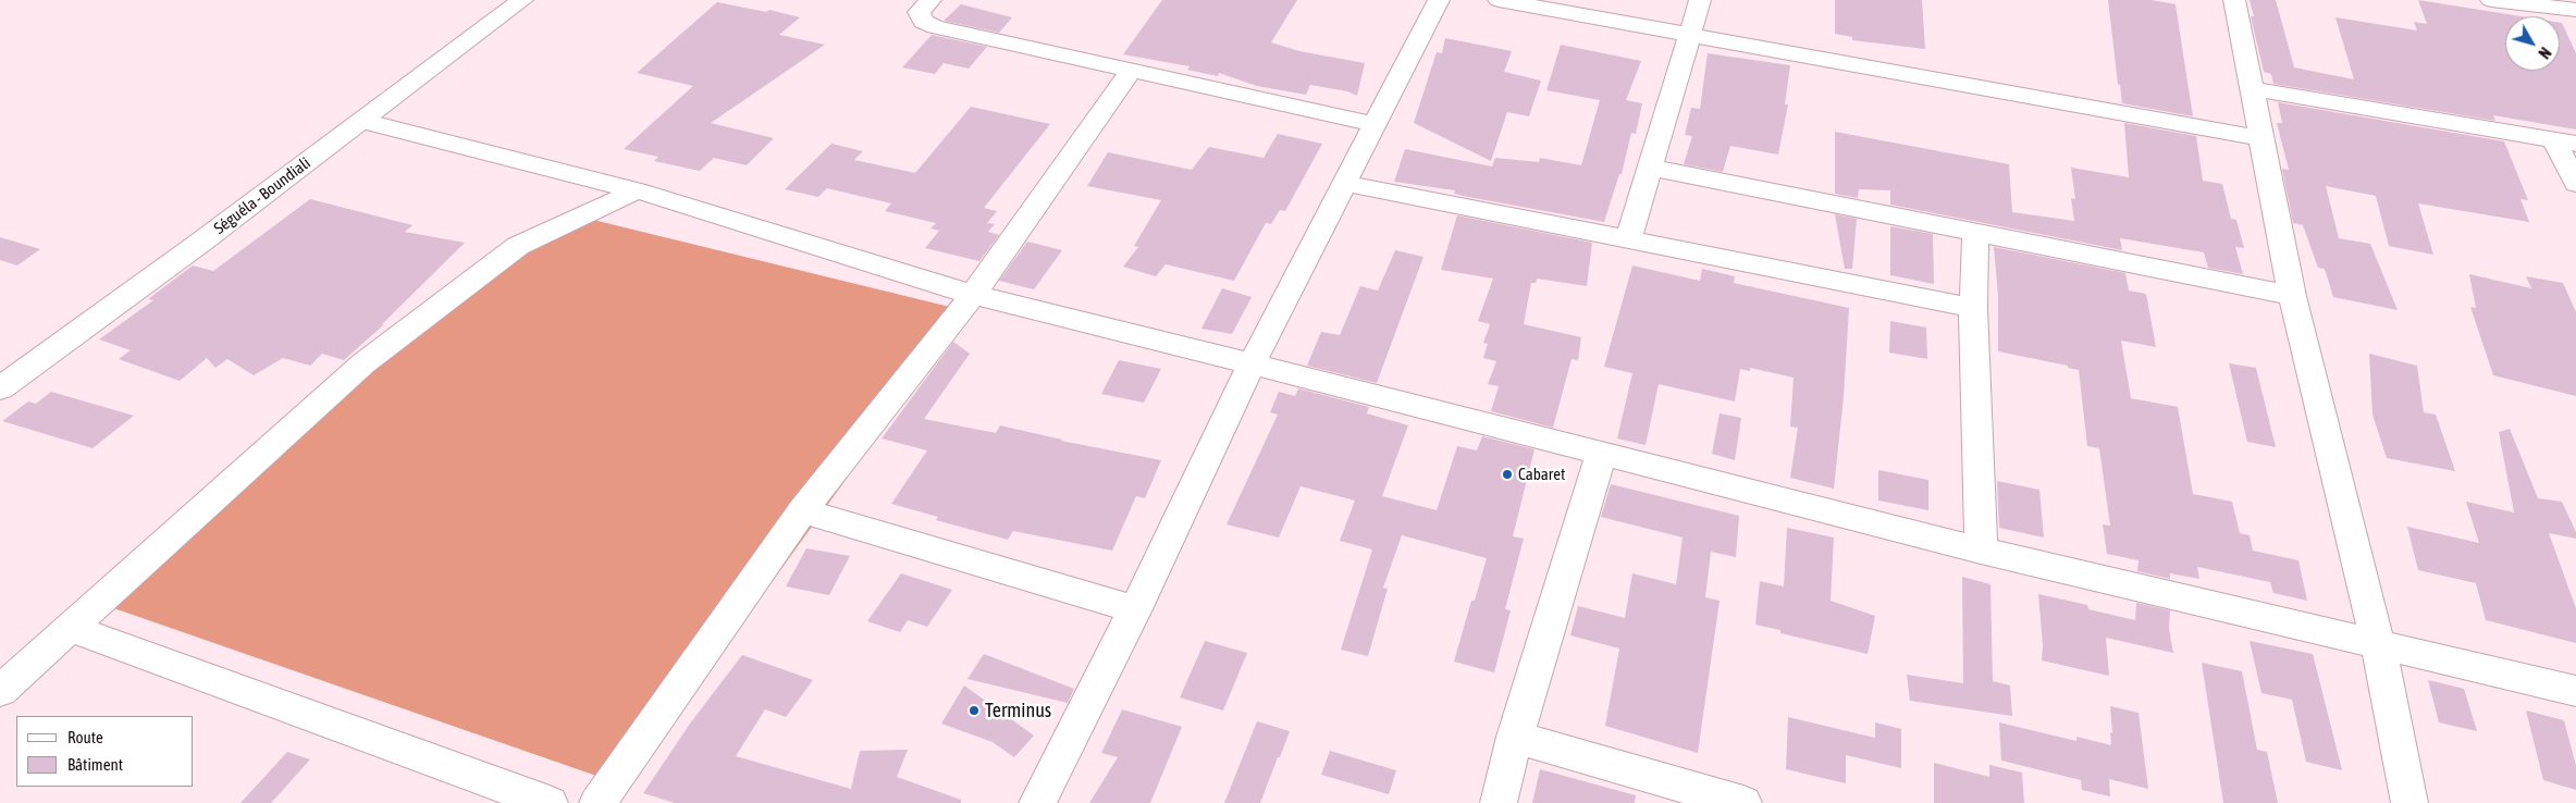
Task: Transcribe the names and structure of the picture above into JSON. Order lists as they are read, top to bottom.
{
  "streets": {
    "street": ["Séguéla - Boundiali"]
  },
  "places": ["Cabaret", "Terminus"],
  "legend": ["Route", "Bâtiment"],
  "north": "bottom right"
}
